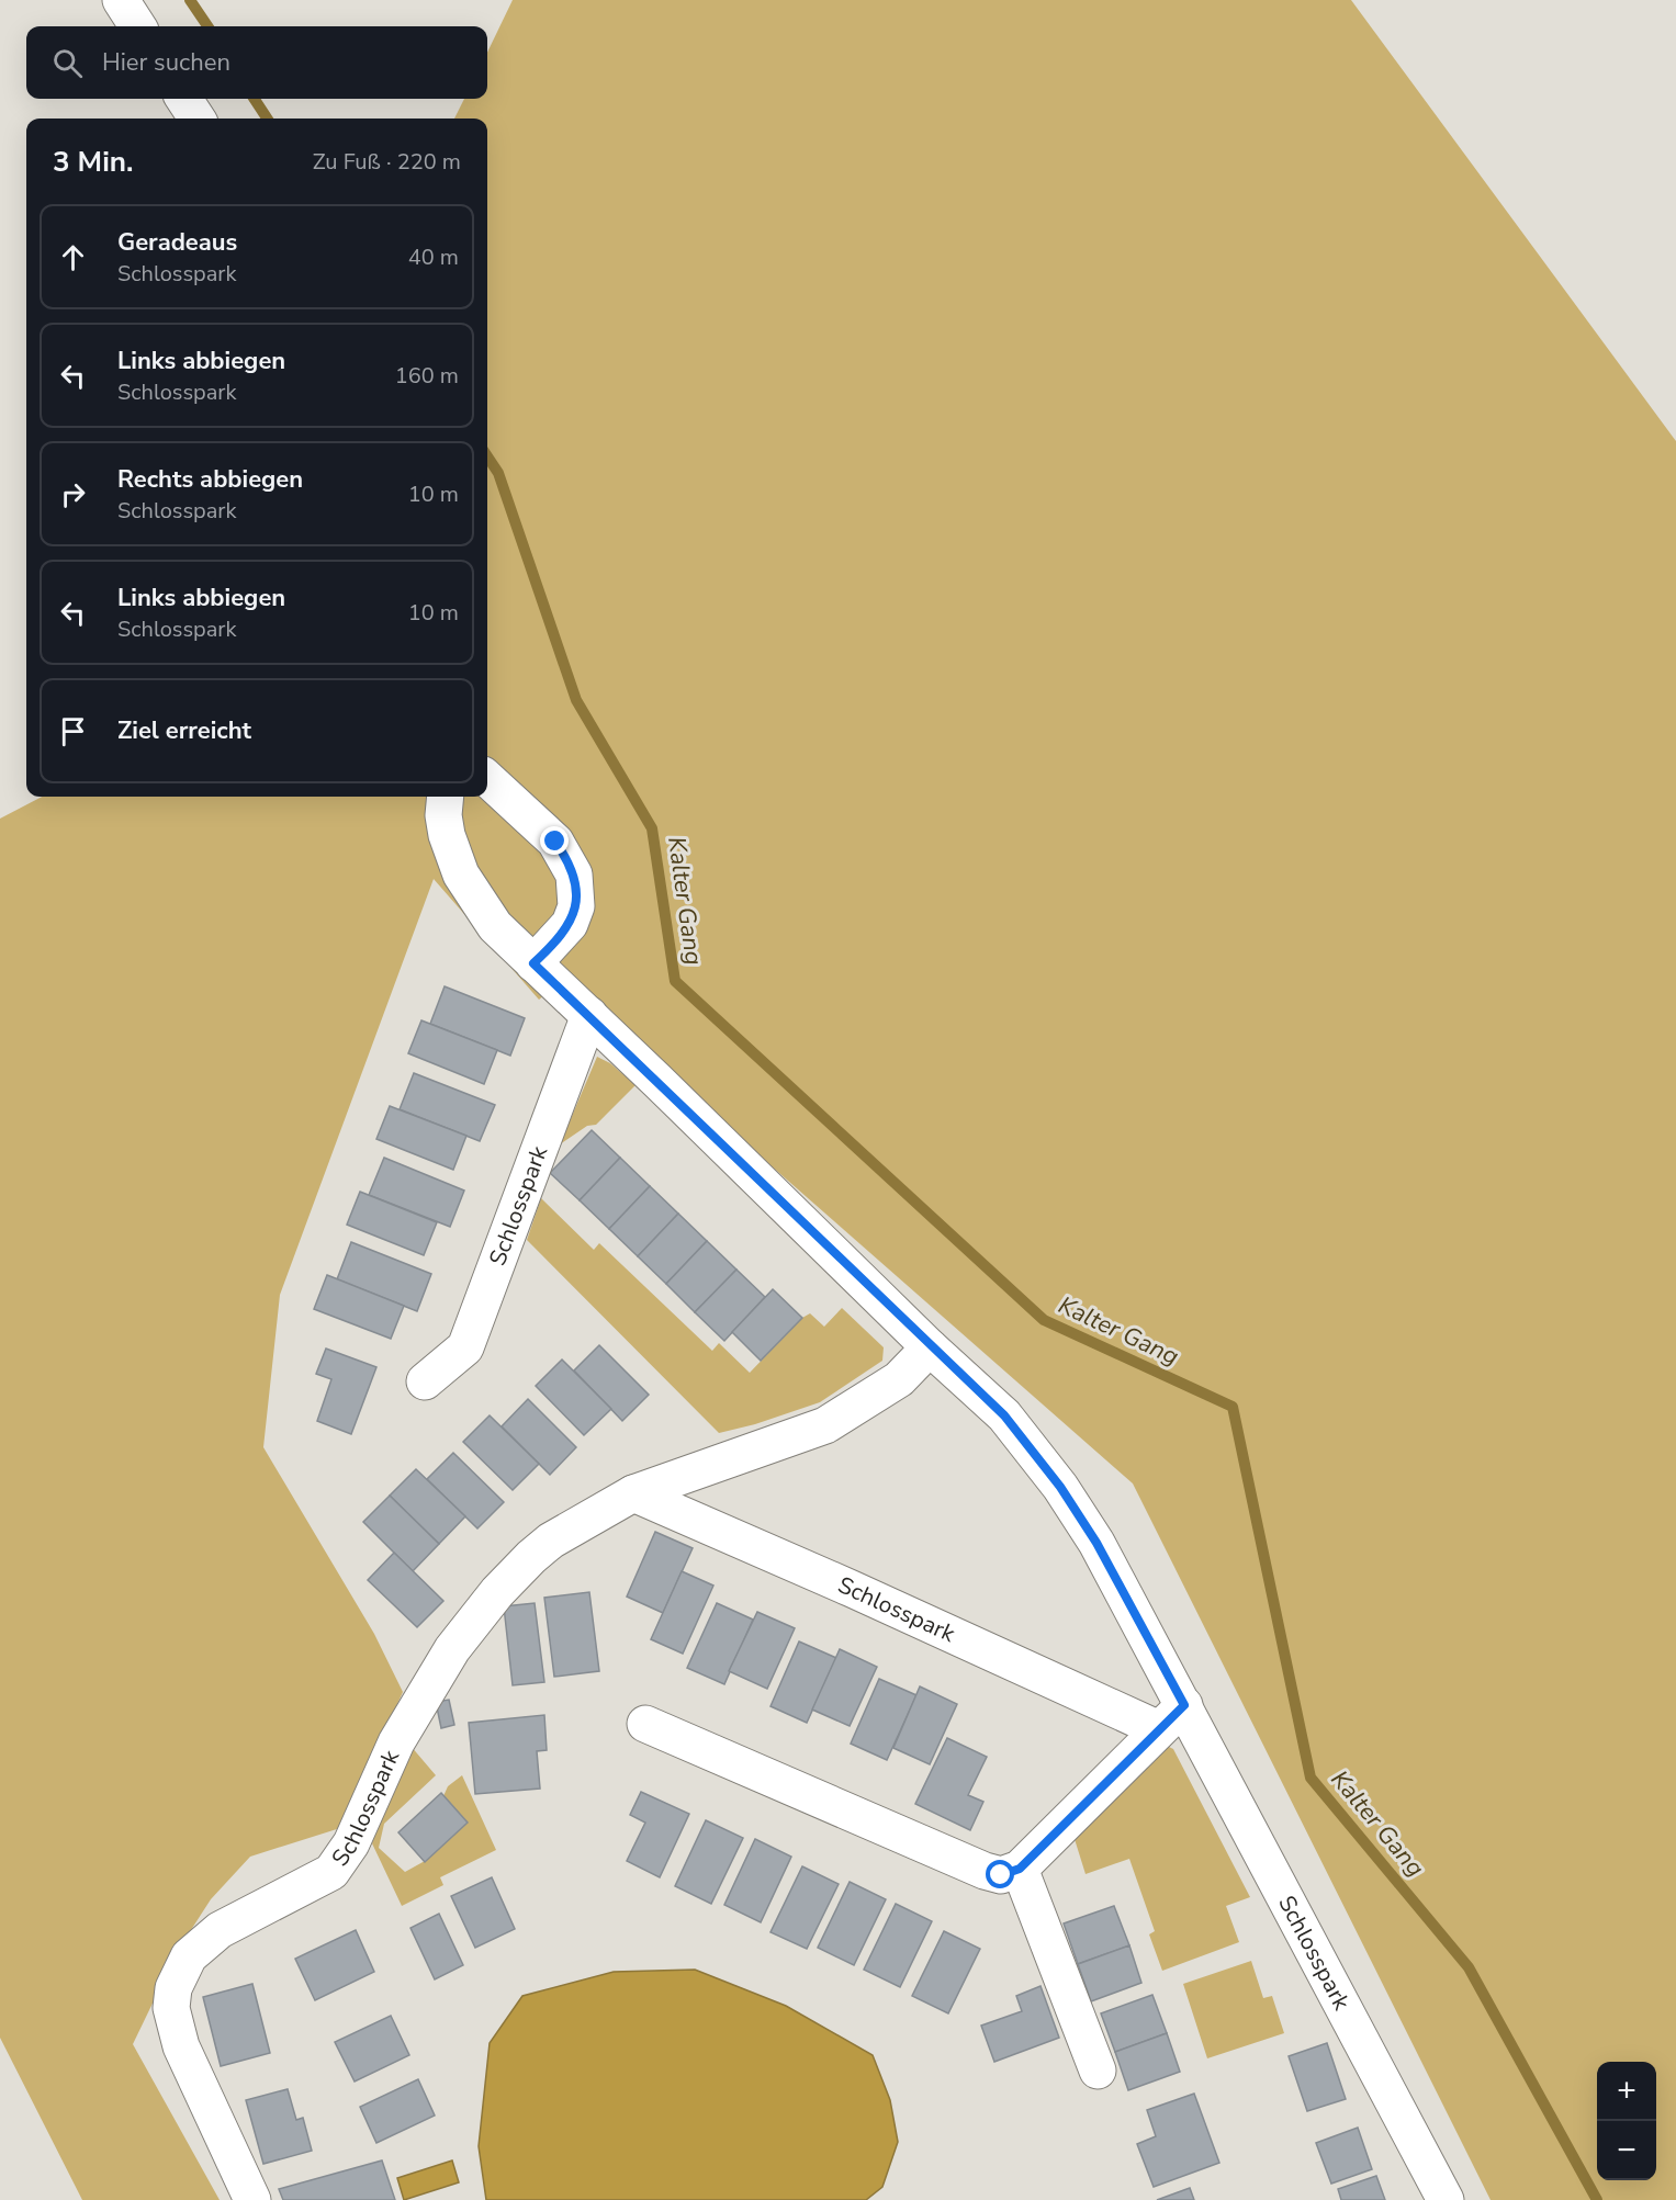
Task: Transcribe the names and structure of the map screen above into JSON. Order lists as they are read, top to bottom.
{
  "streets": {
    "street": ["Schlosspark"]
  },
  "water": ["Kalter Gang"],
  "page": {
    "search": "Hier suchen",
    "heading": ["3 Min.", "Zu Fuß · 220 m"],
    "list": [
      ["Geradeaus", "Schlosspark", "40 m"],
      ["Links abbiegen", "Schlosspark", "160 m"],
      ["Rechts abbiegen", "Schlosspark", "10 m"],
      ["Links abbiegen", "Schlosspark", "10 m"],
      "Ziel erreicht"
    ],
    "map_buttons": ["+", "−"]
  }
}
